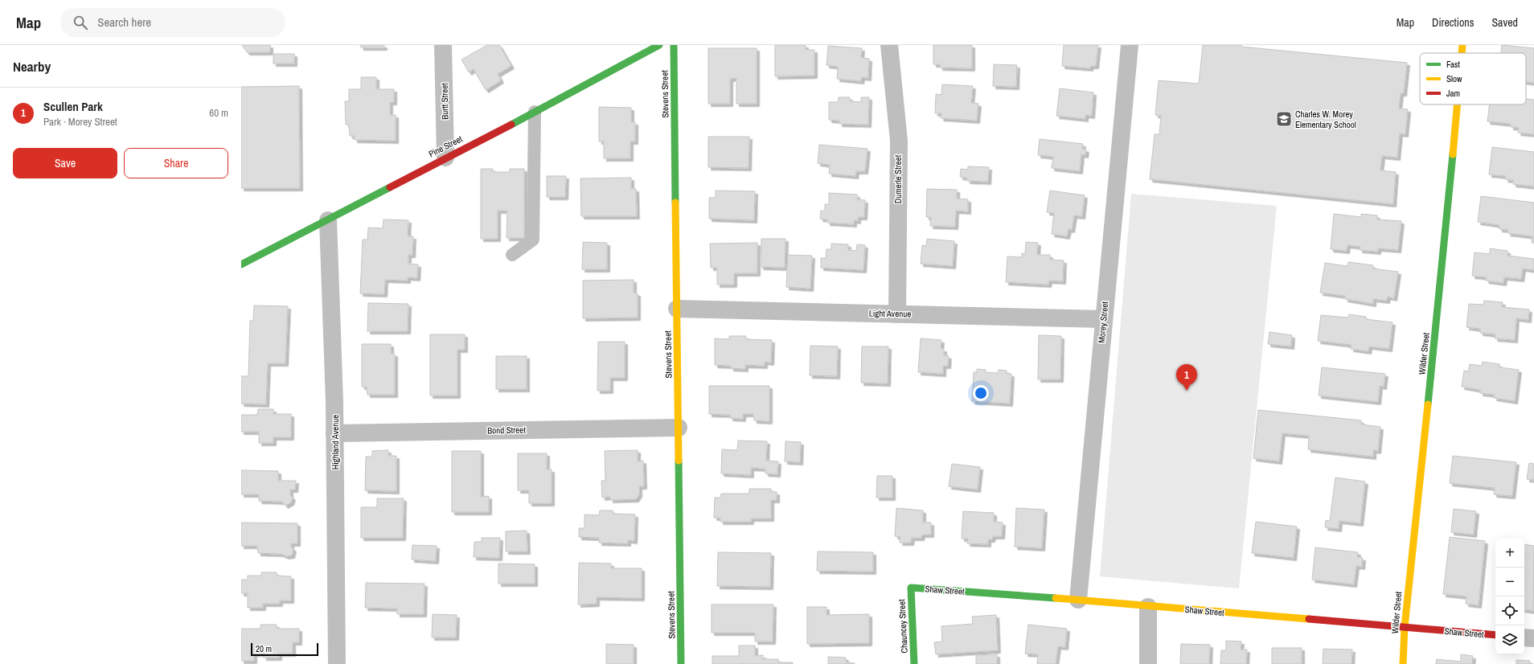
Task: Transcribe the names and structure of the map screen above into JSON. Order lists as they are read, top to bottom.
{
  "streets": {
    "street": [
      "Stevens Street",
      "Burtt Street",
      "Pine Street",
      "Dumerle Street",
      "Light Avenue",
      "Morey Street",
      "Wilder Street",
      "Bond Street",
      "Highland Avenue",
      "Shaw Street",
      "Chauncey Street"
    ]
  },
  "crossings": [
    ["Stevens Street", "Light Avenue"],
    ["Stevens Street", "Bond Street"],
    ["Burtt Street", "Pine Street"],
    ["Pine Street", "Highland Avenue"],
    ["Dumerle Street", "Light Avenue"],
    ["Light Avenue", "Morey Street"],
    ["Morey Street", "Shaw Street"],
    ["Wilder Street", "Shaw Street"],
    ["Bond Street", "Highland Avenue"],
    ["Shaw Street", "Chauncey Street"]
  ],
  "places": {
    "school or university": ["Charles W. Morey Elementary School"]
  },
  "legend": ["Fast", "Slow", "Jam"],
  "scale_bar": "20 m",
  "page": {
    "header": "Map",
    "search": "Search here",
    "nav": ["Map", "Directions", "Saved"],
    "heading": "Nearby",
    "list": [
      {
        "mark": "1",
        "name": "Scullen Park",
        "note": "Park · Morey Street",
        "value": "60 m"
      }
    ],
    "buttons": ["Save", "Share"],
    "pins": "1",
    "map_buttons": ["+", "−"],
    "scale": "20 m"
  }
}
